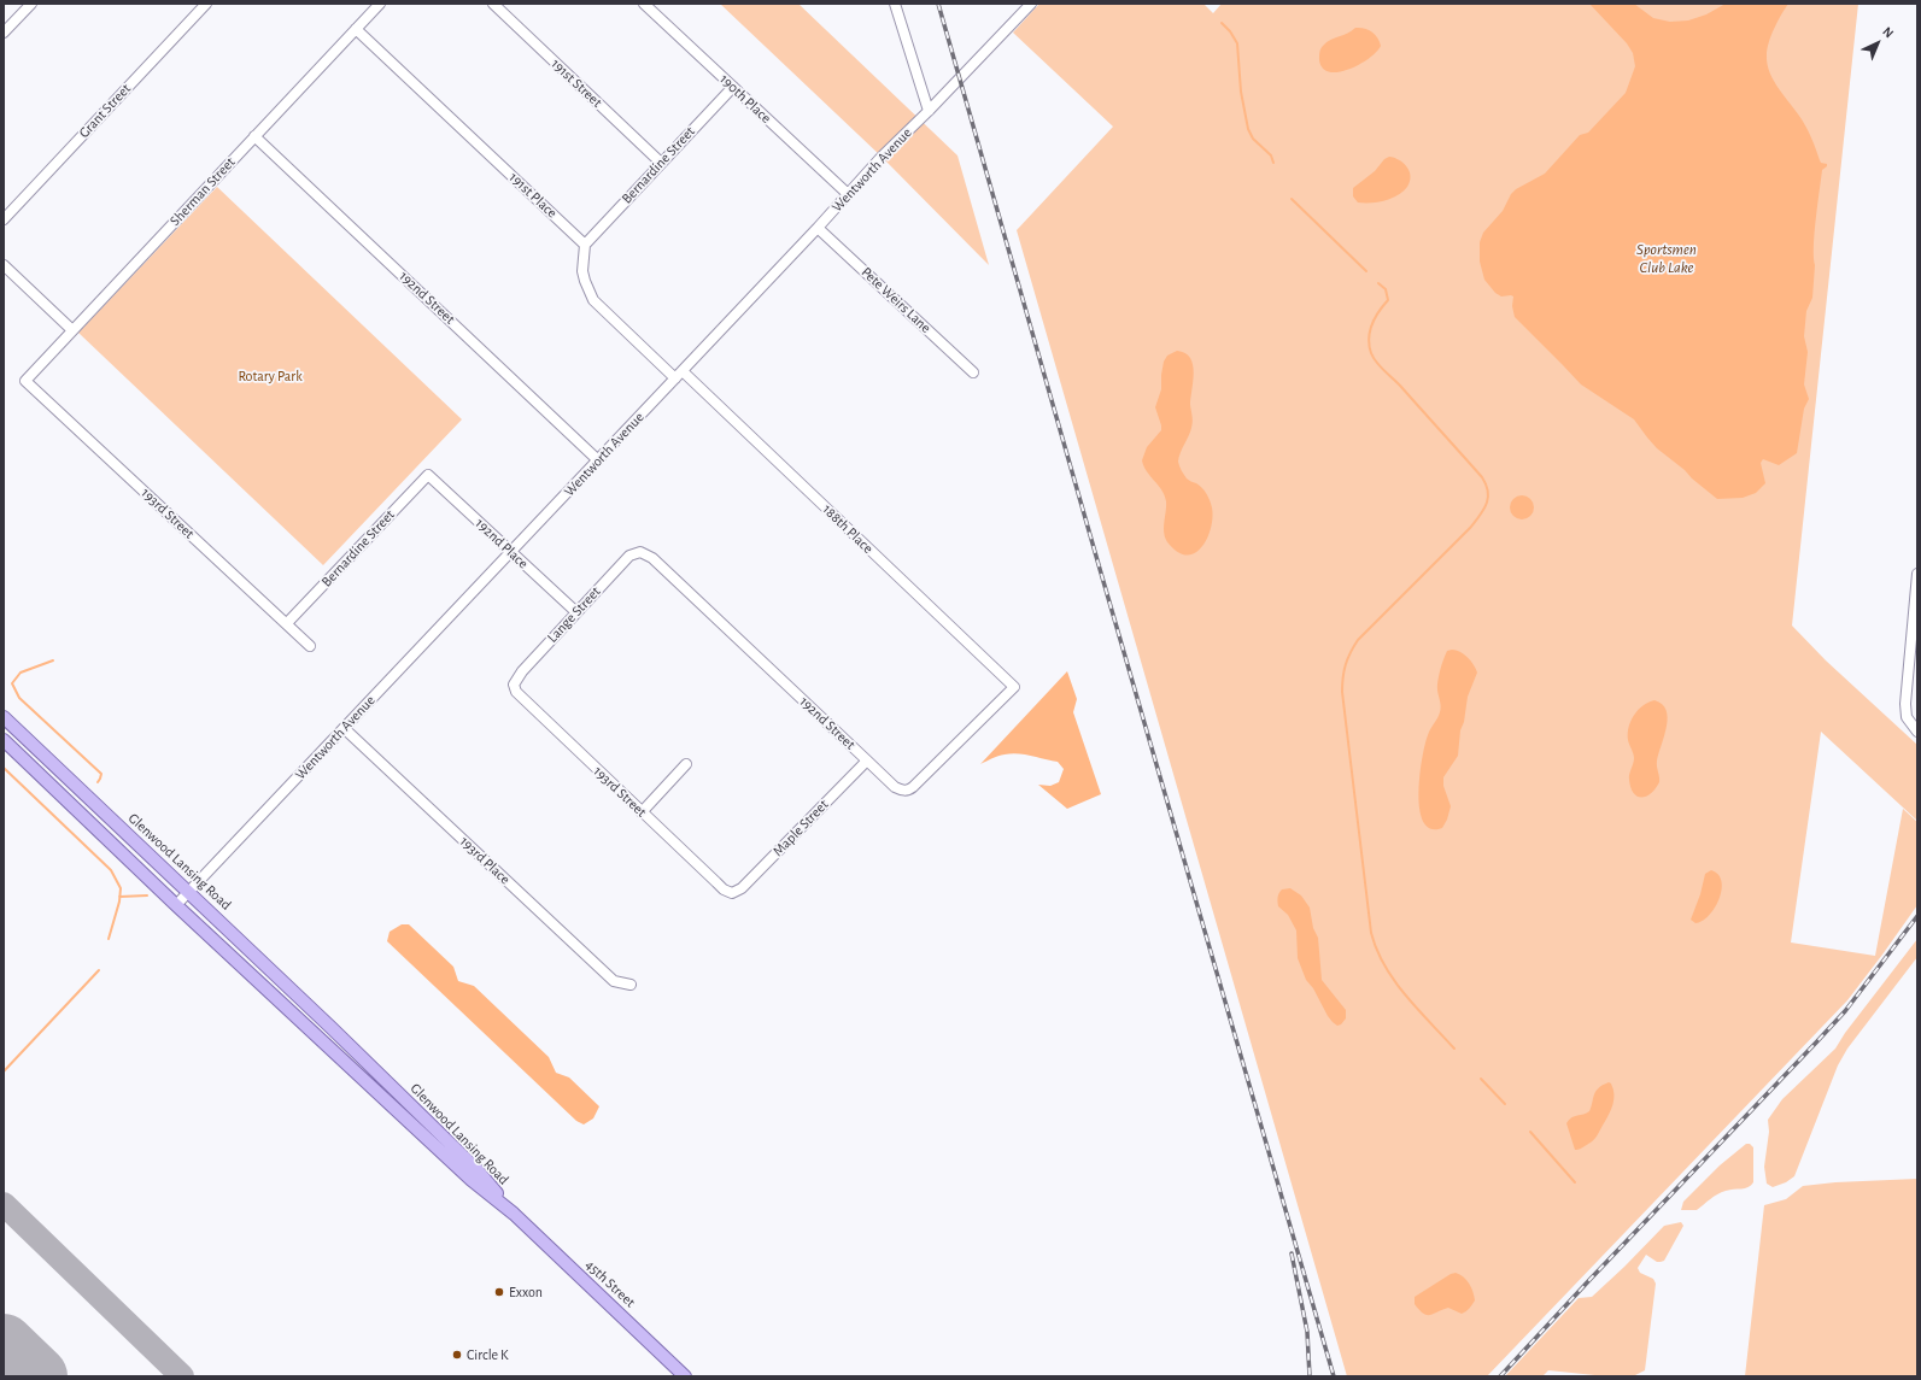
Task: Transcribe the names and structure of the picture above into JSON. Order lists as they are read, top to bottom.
{
  "streets": {
    "main road": ["Glenwood Lansing Road", "45th Street"],
    "street": [
      "191st Street",
      "190th Place",
      "Grant Street",
      "Bernardine Street",
      "Wentworth Avenue",
      "Sherman Street",
      "191st Place",
      "192nd Street",
      "Pete Weirs Lane",
      "193rd Street",
      "188th Place",
      "192nd Place",
      "Lange Street",
      "Maple Street",
      "193rd Place"
    ]
  },
  "crossings": [
    ["191st Street", "Bernardine Street"],
    ["190th Place", "Bernardine Street"],
    ["190th Place", "Wentworth Avenue"],
    ["Bernardine Street", "191st Place"],
    ["Bernardine Street", "193rd Street"],
    ["Bernardine Street", "192nd Place"],
    ["Wentworth Avenue", "192nd Street"],
    ["Wentworth Avenue", "Pete Weirs Lane"],
    ["Wentworth Avenue", "188th Place"],
    ["Wentworth Avenue", "192nd Place"],
    ["Wentworth Avenue", "193rd Place"],
    ["Wentworth Avenue", "Glenwood Lansing Road"],
    ["Sherman Street", "191st Place"],
    ["Sherman Street", "192nd Street"],
    ["Sherman Street", "193rd Street"],
    ["192nd Street", "188th Place"],
    ["192nd Street", "Lange Street"],
    ["192nd Street", "Maple Street"],
    ["193rd Street", "Lange Street"],
    ["193rd Street", "Maple Street"],
    ["192nd Place", "Lange Street"],
    ["Glenwood Lansing Road", "45th Street"]
  ],
  "water": ["Sportsmen Club Lake"],
  "parks": ["Rotary Park"],
  "places": ["Exxon", "Circle K"],
  "north": "top right"
}
